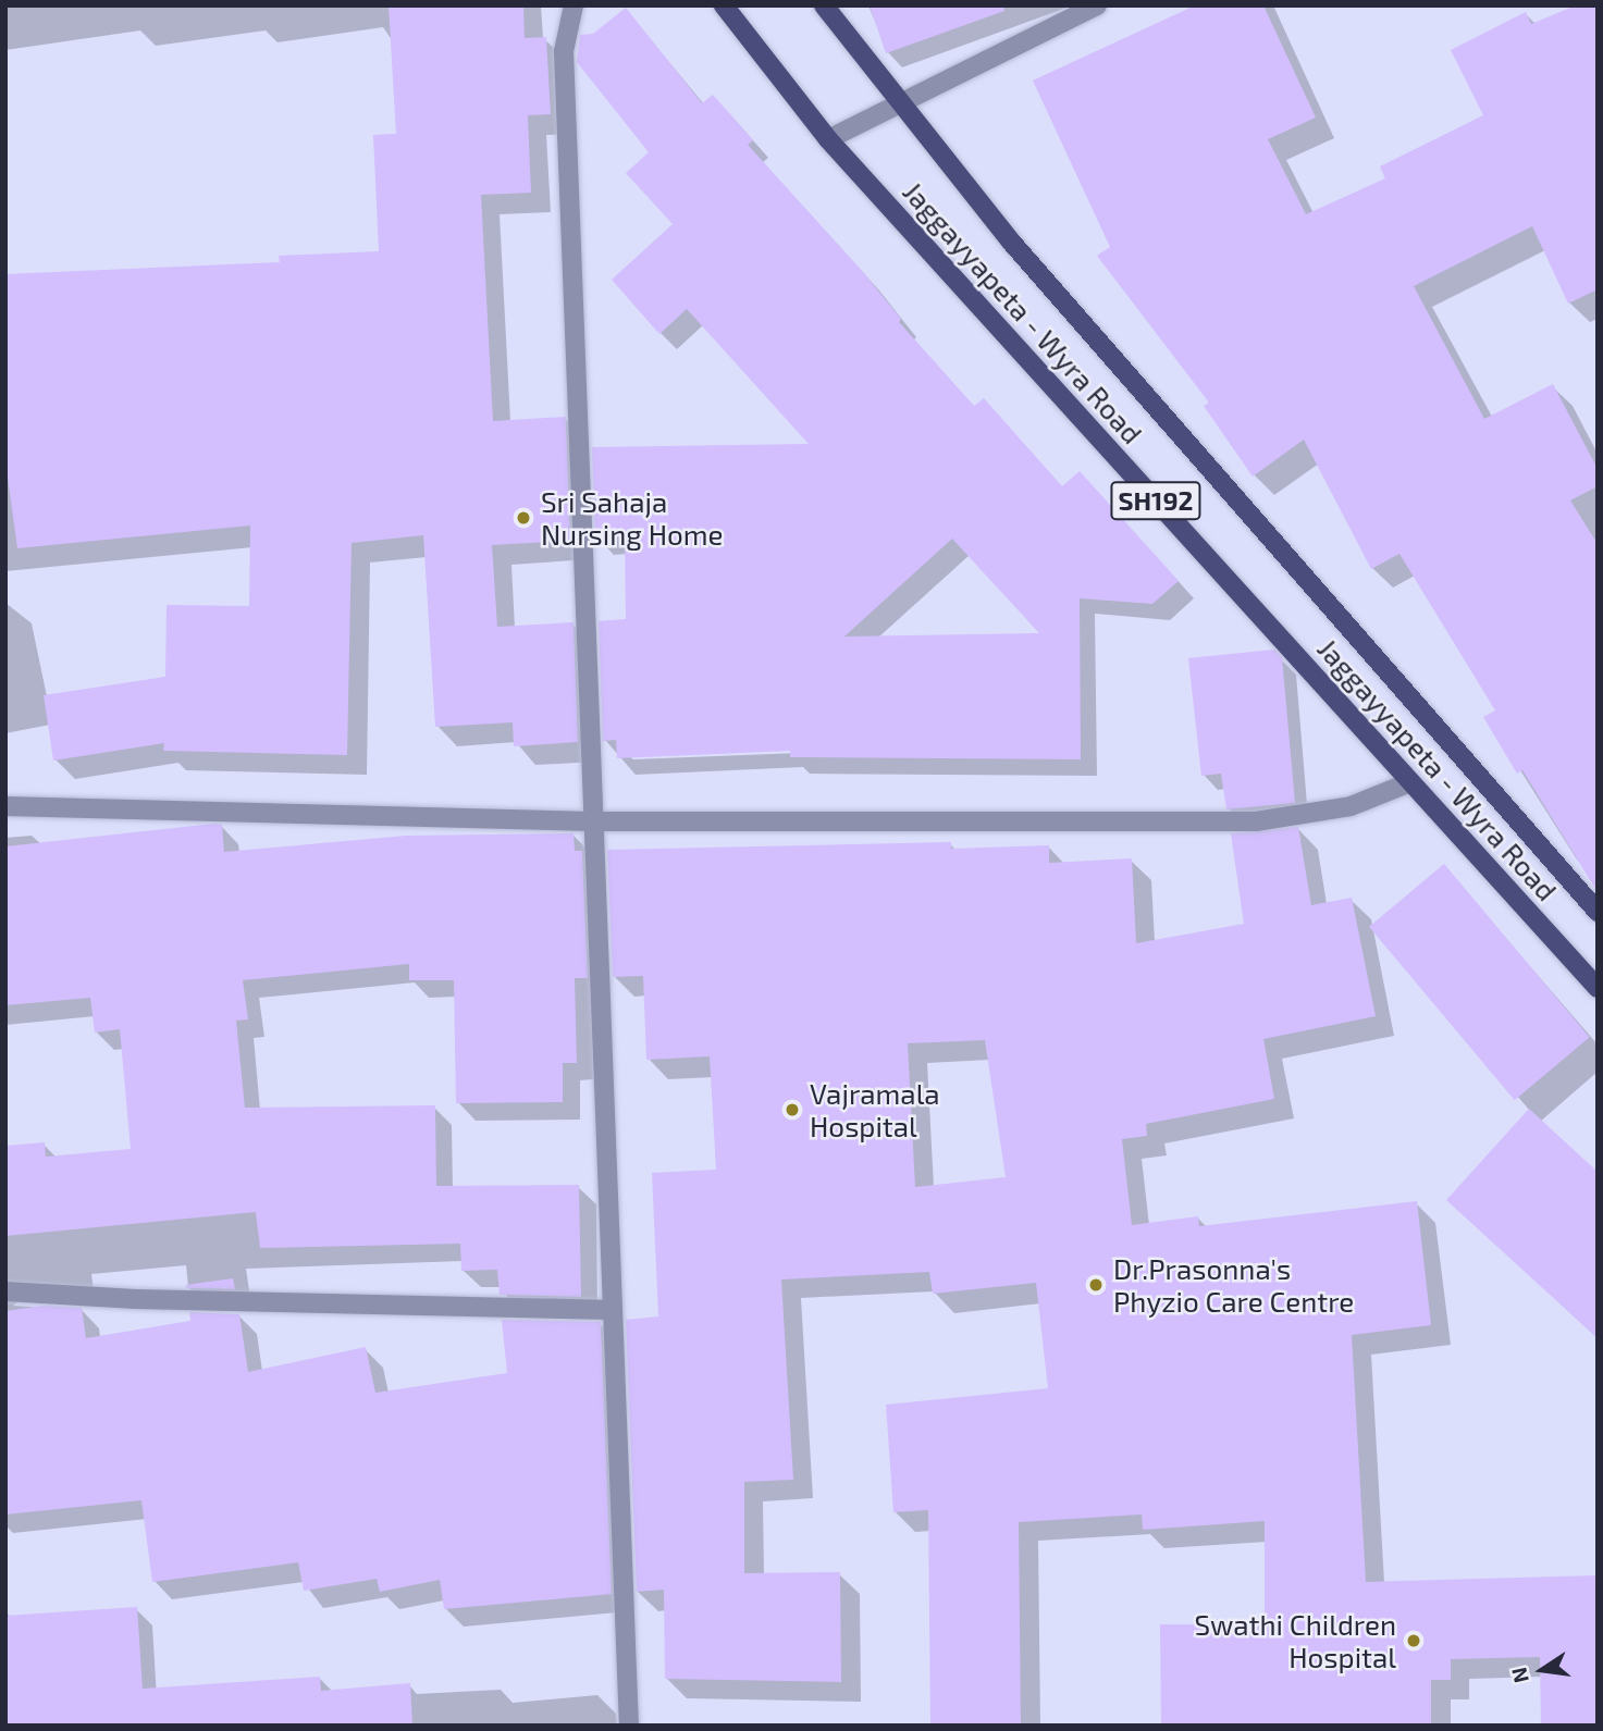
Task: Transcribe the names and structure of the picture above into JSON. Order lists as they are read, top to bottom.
{
  "streets": {
    "main road": ["Jaggayyapeta - Wyra Road", "SH192"]
  },
  "places": [
    "Sri Sahaja Nursing Home",
    "Vajramala Hospital",
    "Dr.Prasonna's Phyzio Care Centre",
    "Swathi Children Hospital"
  ],
  "north": "left"
}
